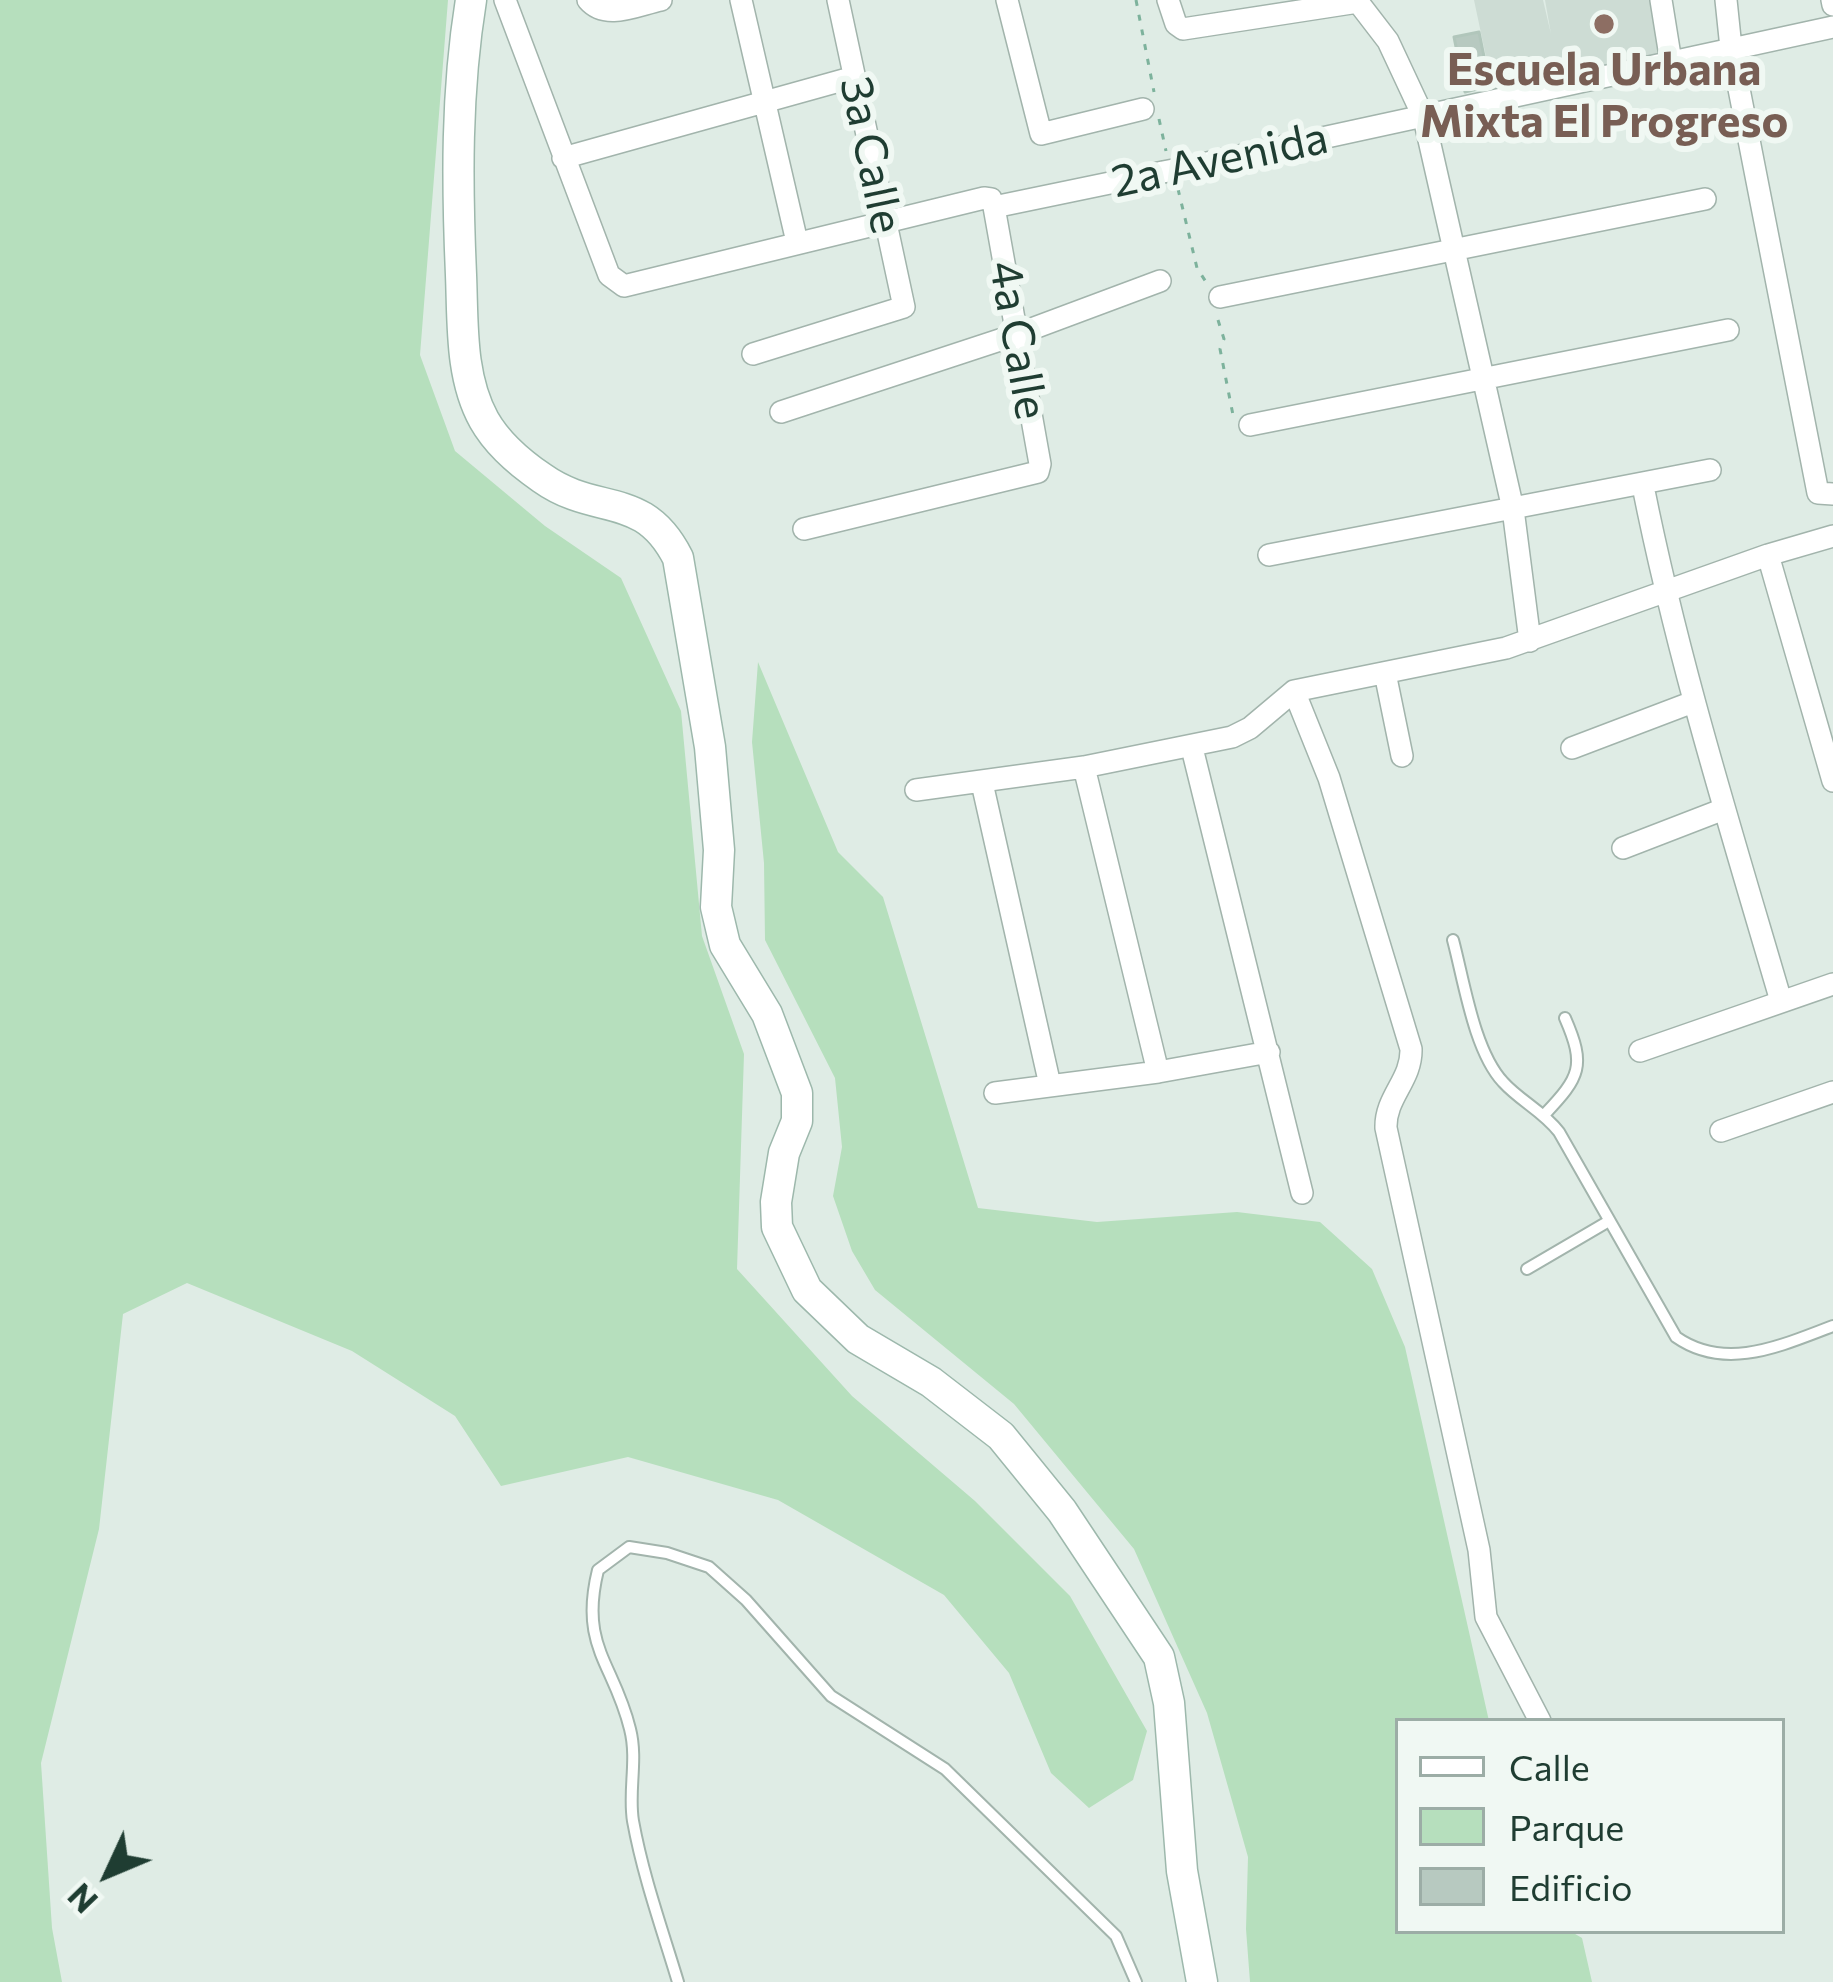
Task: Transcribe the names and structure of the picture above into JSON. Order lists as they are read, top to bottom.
{
  "streets": {
    "street": ["3a Calle", "2a Avenida", "4a Calle"]
  },
  "crossings": [
    ["3a Calle", "2a Avenida"],
    ["2a Avenida", "4a Calle"]
  ],
  "places": ["Escuela Urbana Mixta El Progreso"],
  "legend": ["Calle", "Parque", "Edificio"],
  "north": "bottom left"
}
